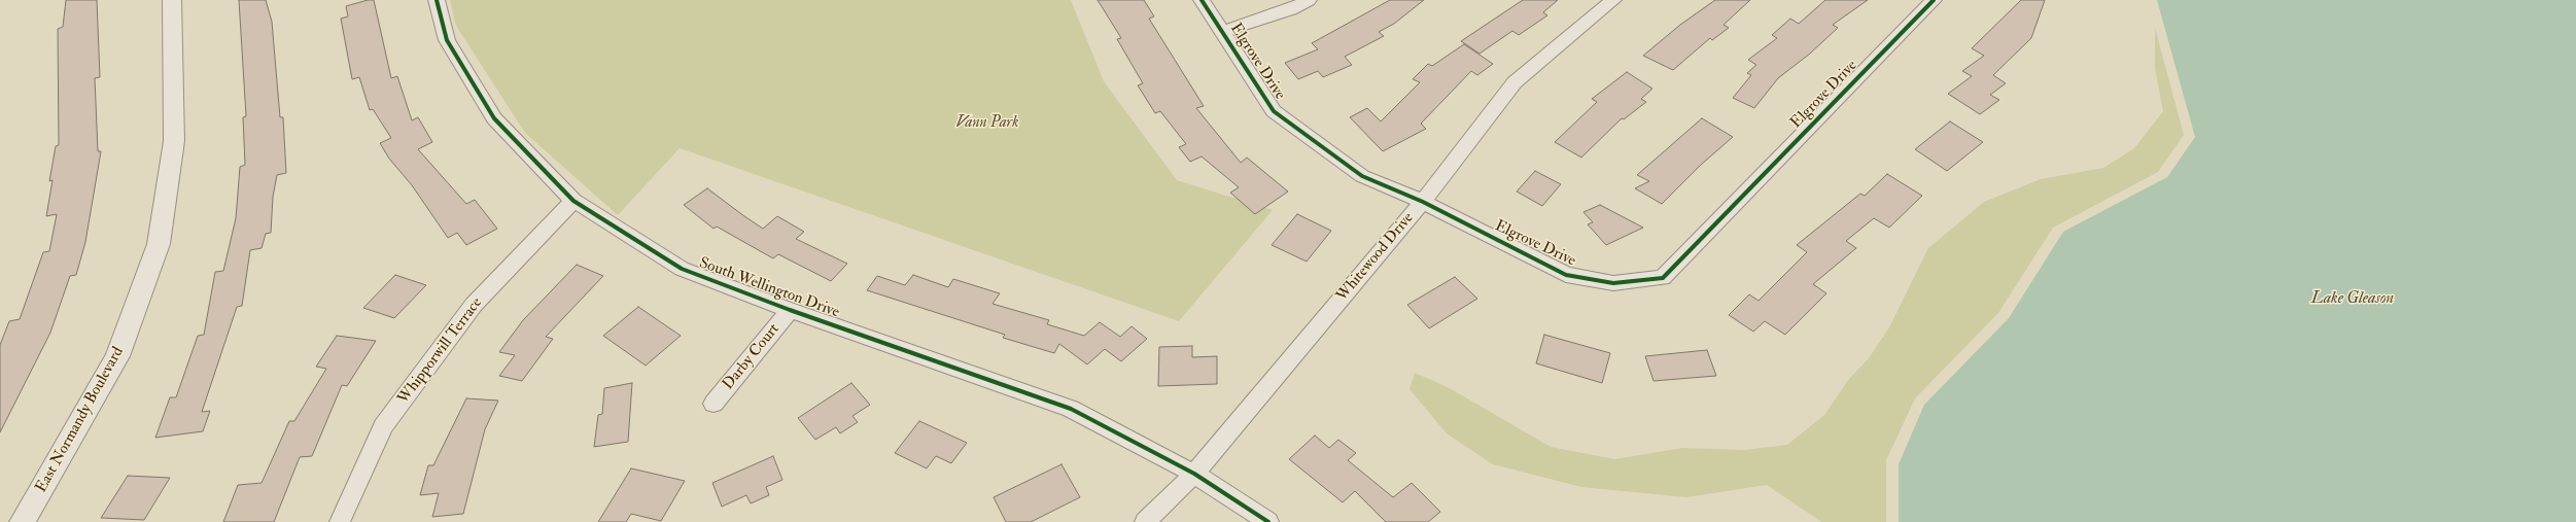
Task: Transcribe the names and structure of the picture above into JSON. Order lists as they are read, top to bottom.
{
  "streets": {
    "street": [
      "Elgrove Drive",
      "Whitewood Drive",
      "South Wellington Drive",
      "Whipporwill Terrace",
      "Darby Court",
      "East Normandy Boulevard"
    ]
  },
  "crossings": [
    ["Elgrove Drive", "Whitewood Drive"],
    ["Whitewood Drive", "South Wellington Drive"],
    ["South Wellington Drive", "Whipporwill Terrace"],
    ["South Wellington Drive", "Darby Court"]
  ],
  "water": ["Lake Gleason"],
  "parks": ["Vann Park"]
}
